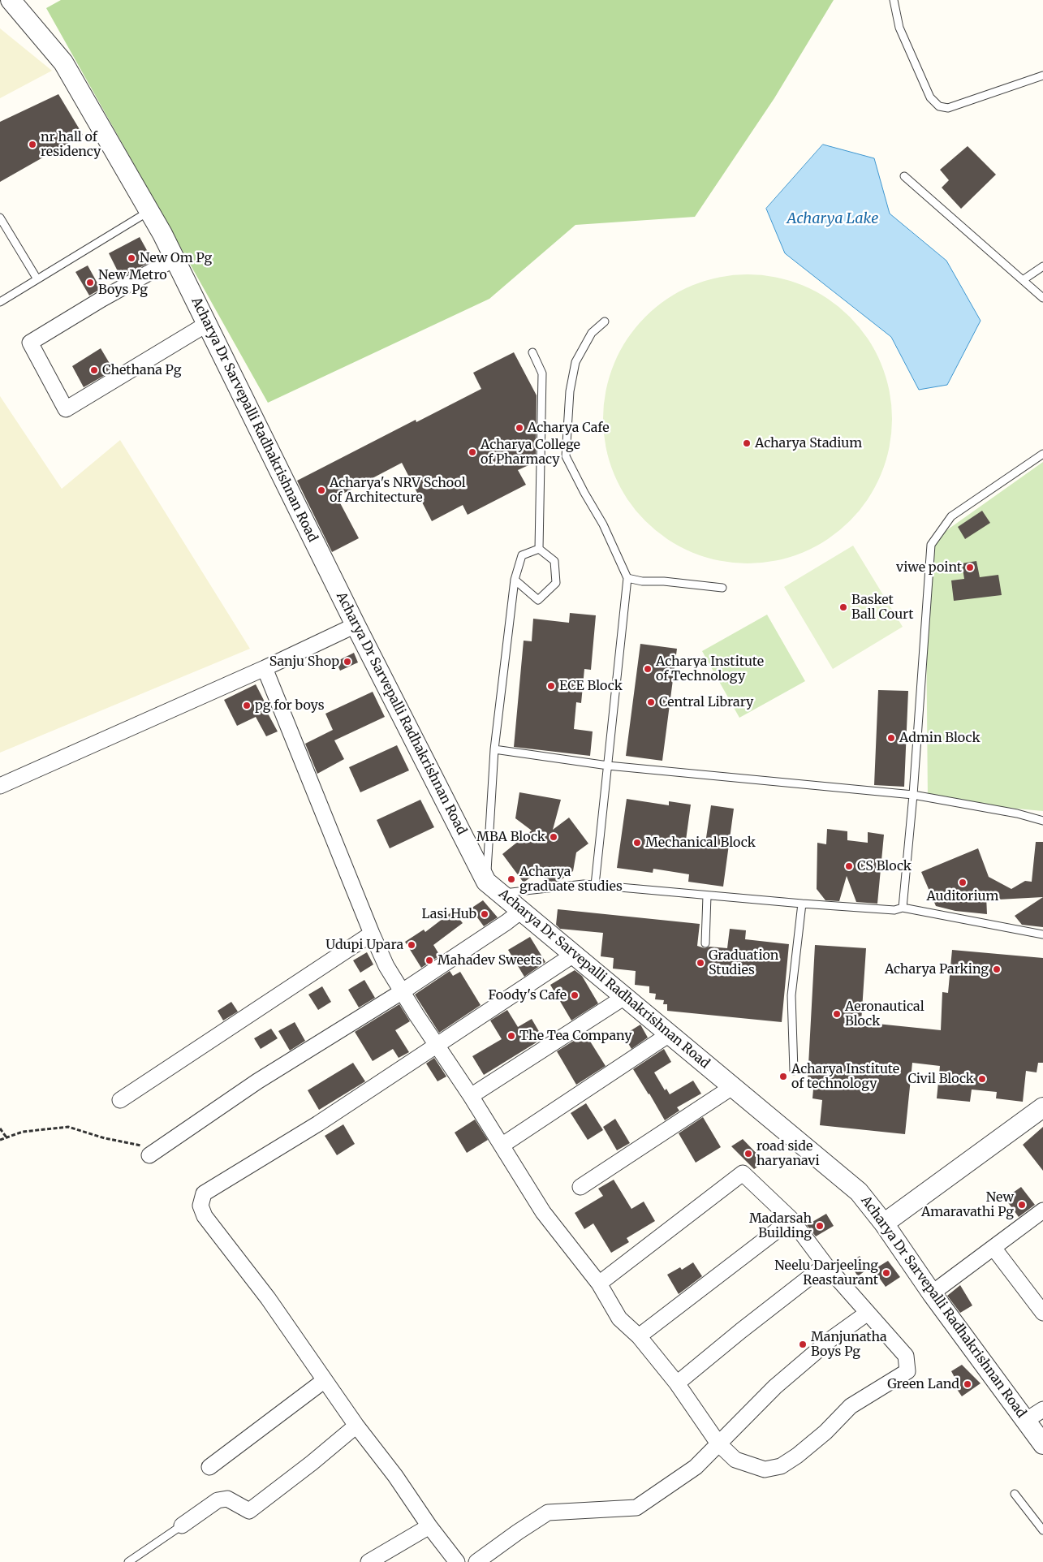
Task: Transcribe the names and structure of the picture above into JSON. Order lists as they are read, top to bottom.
{
  "streets": {
    "street": ["Acharya Dr Sarvepalli Radhakrishnan Road"]
  },
  "water": ["Acharya Lake"],
  "places": [
    "nr hall of residency",
    "New Om Pg",
    "New Metro Boys Pg",
    "Chethana Pg",
    "Acharya Cafe",
    "Acharya Stadium",
    "Acharya College of Pharmacy",
    "Acharya's NRV School of Architecture",
    "viwe point",
    "Basket Ball Court",
    "Sanju Shop",
    "Acharya Institute of Technology",
    "ECE Block",
    "Central Library",
    "pg for boys",
    "Admin Block",
    "MBA Block",
    "Mechanical Block",
    "CS Block",
    "Acharya graduate studies",
    "Auditorium",
    "Lasi Hub",
    "Udupi Upara",
    "Mahadev Sweets",
    "Graduation Studies",
    "Acharya Parking",
    "Foody's Cafe",
    "Aeronautical Block",
    "The Tea Company",
    "Acharya Institute of technology",
    "Civil Block",
    "road side haryanavi",
    "New Amaravathi Pg",
    "Madarsah Building",
    "Neelu Darjeeling Reastaurant",
    "Manjunatha Boys Pg",
    "Green Land"
  ]
}
